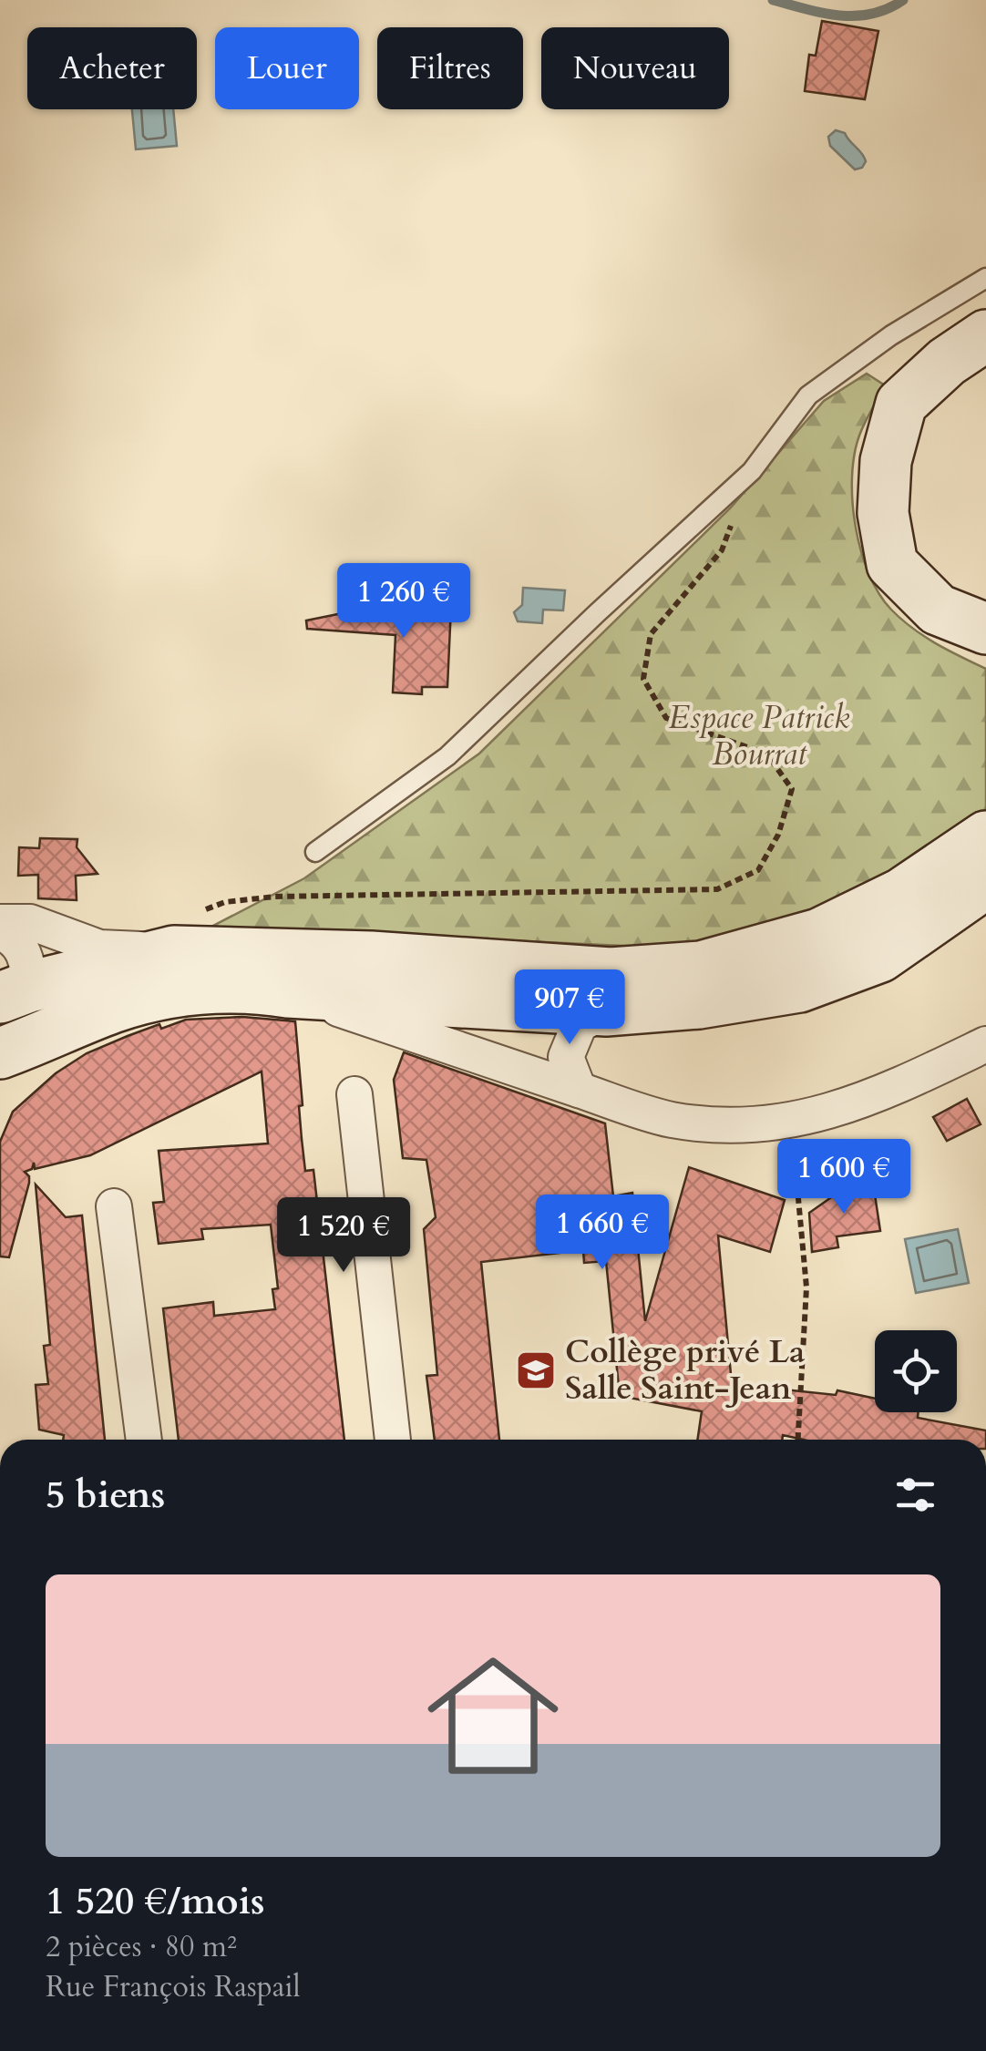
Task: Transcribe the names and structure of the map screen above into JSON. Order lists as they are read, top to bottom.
{
  "parks": ["Espace Patrick Bourrat"],
  "places": {
    "school or university": ["Collège privé La Salle Saint-Jean"]
  },
  "page": {
    "chip": [
      "Acheter",
      "Louer",
      "Filtres",
      "Nouveau"
    ],
    "price": [
      "1 260 €",
      "907 €",
      "1 600 €",
      "1 660 €",
      "1 520 €"
    ],
    "heading": "5 biens",
    "list": [
      {
        "name": "1 520 €/mois",
        "note": "2 pièces · 80 m² · Rue François Raspail"
      }
    ]
  }
}
